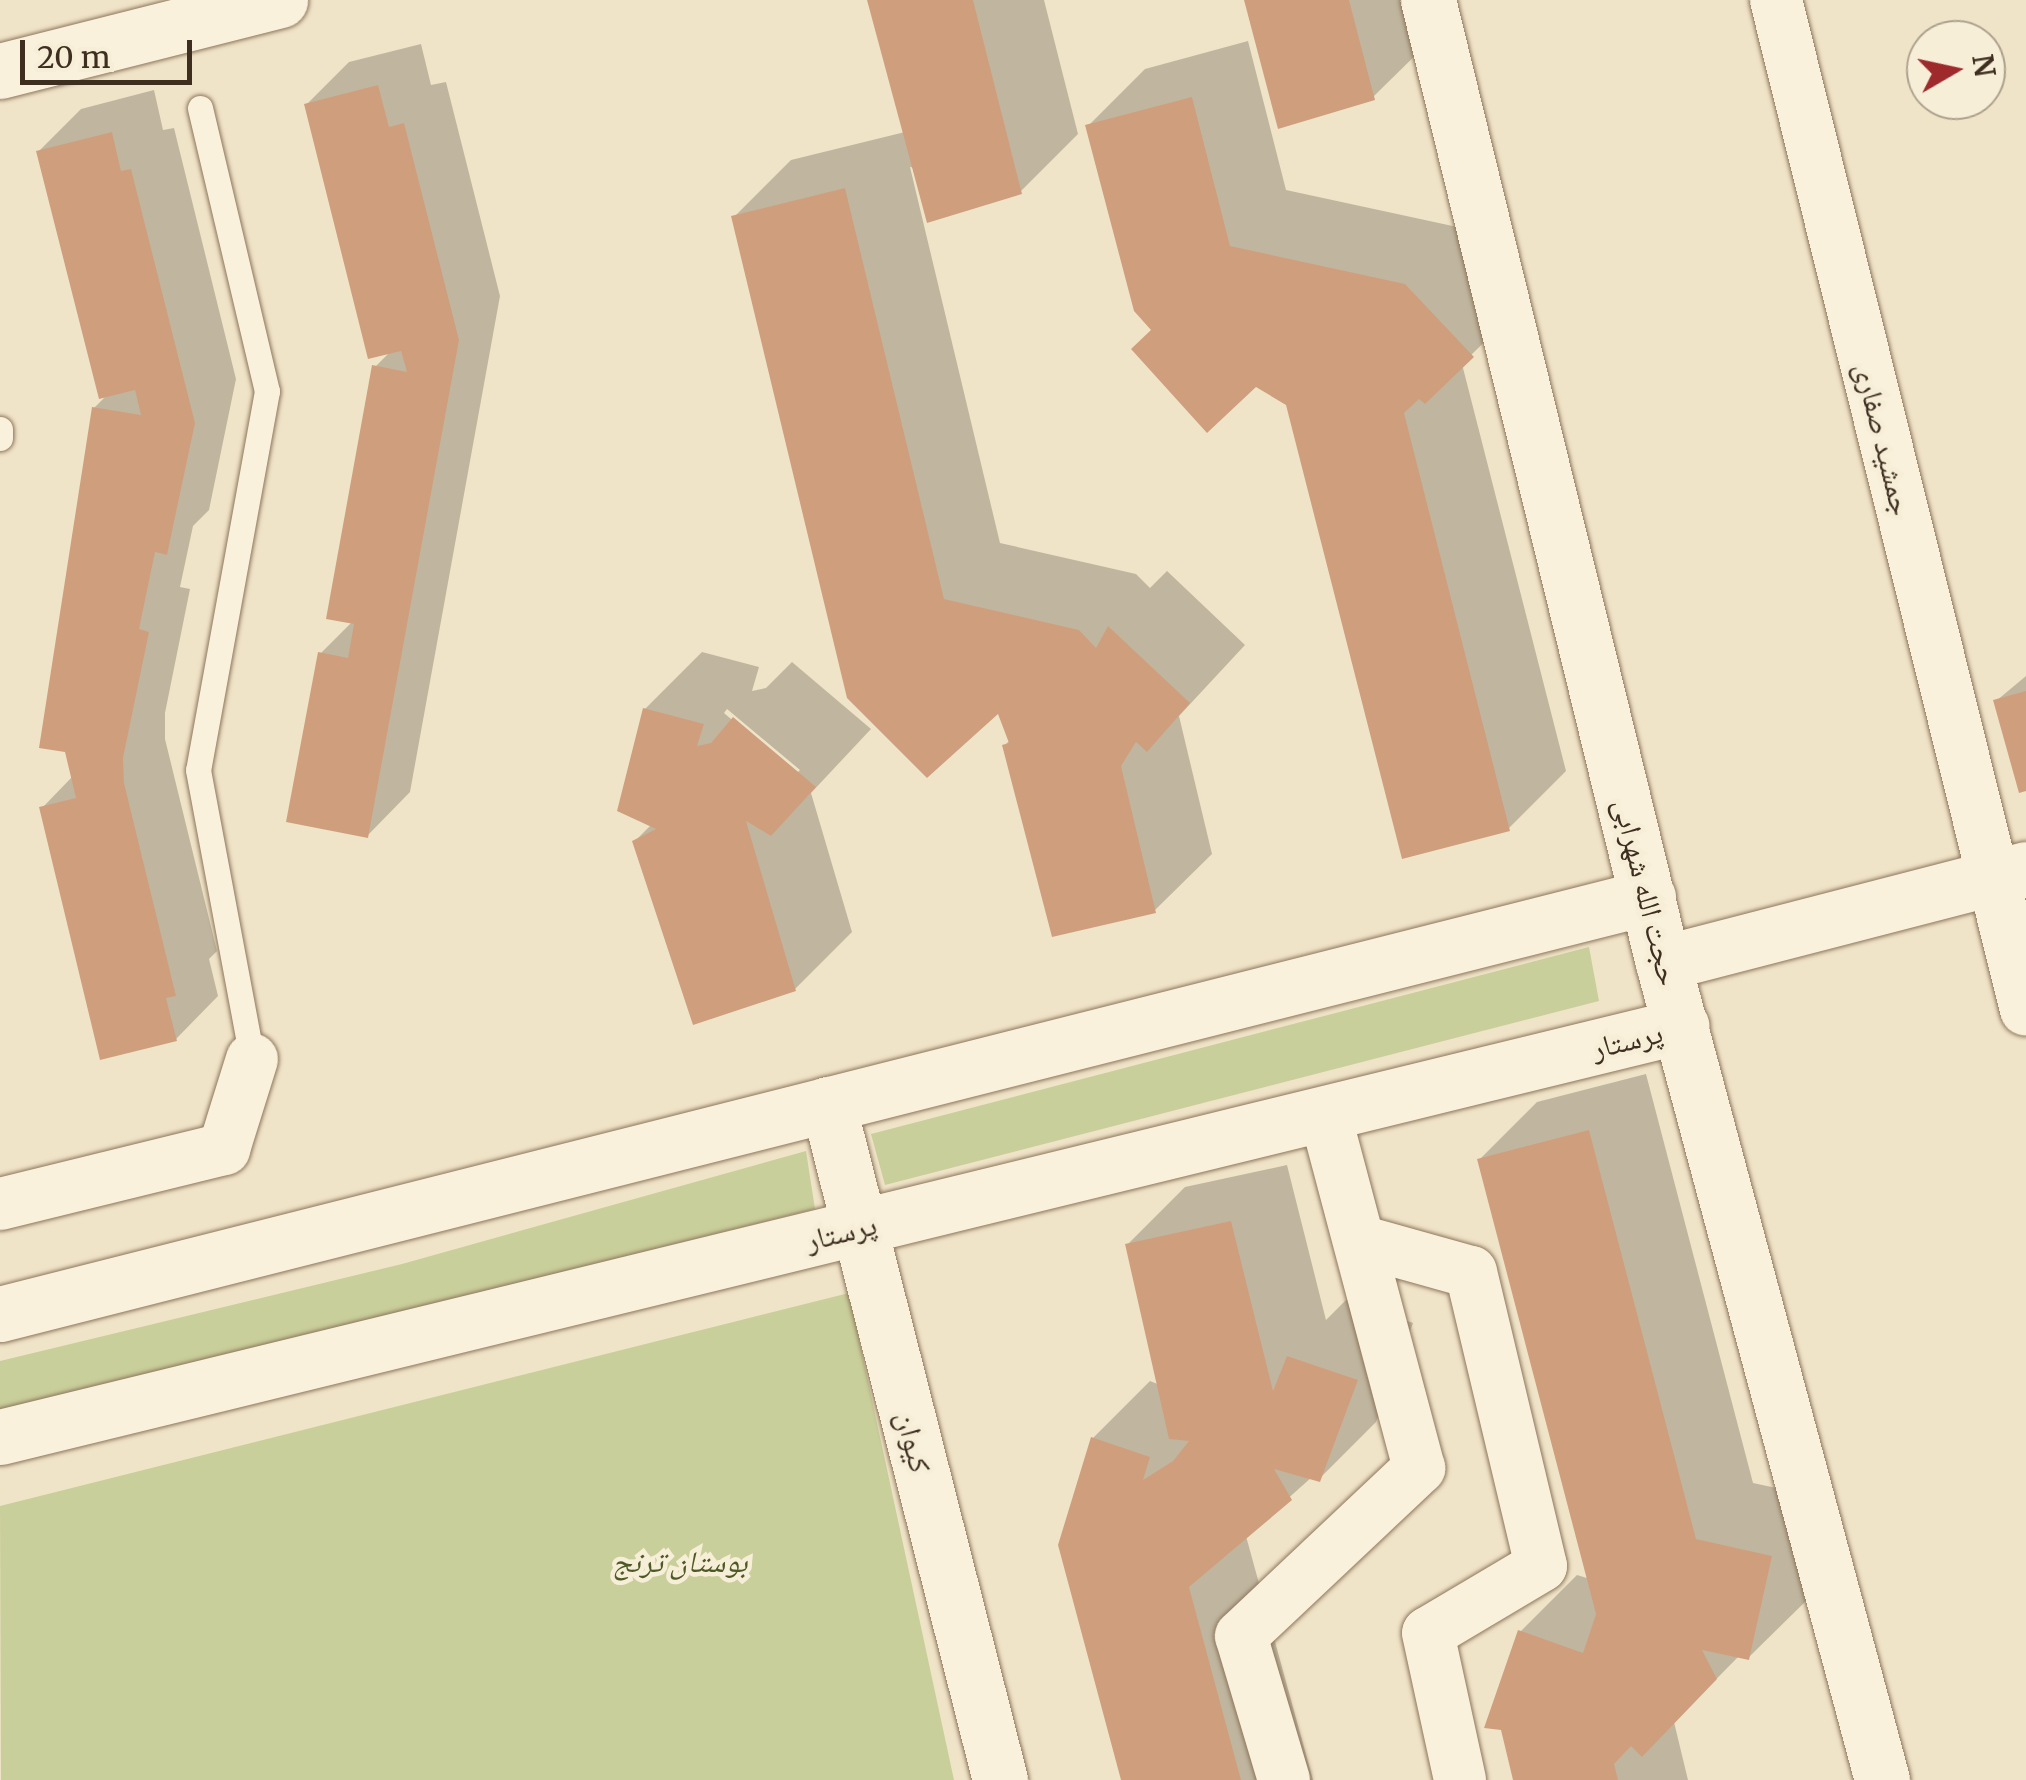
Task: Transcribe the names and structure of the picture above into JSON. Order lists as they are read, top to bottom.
{
  "streets": {
    "street": [
      "جمشید صفاری",
      "حجت الله شهرابی",
      "پرستار",
      "کیوان"
    ]
  },
  "crossings": [
    ["حجت الله شهرابی", "پرستار"],
    ["پرستار", "کیوان"]
  ],
  "parks": ["بوستان ترنج"],
  "scale_bar": "20 m",
  "north": "right"
}
